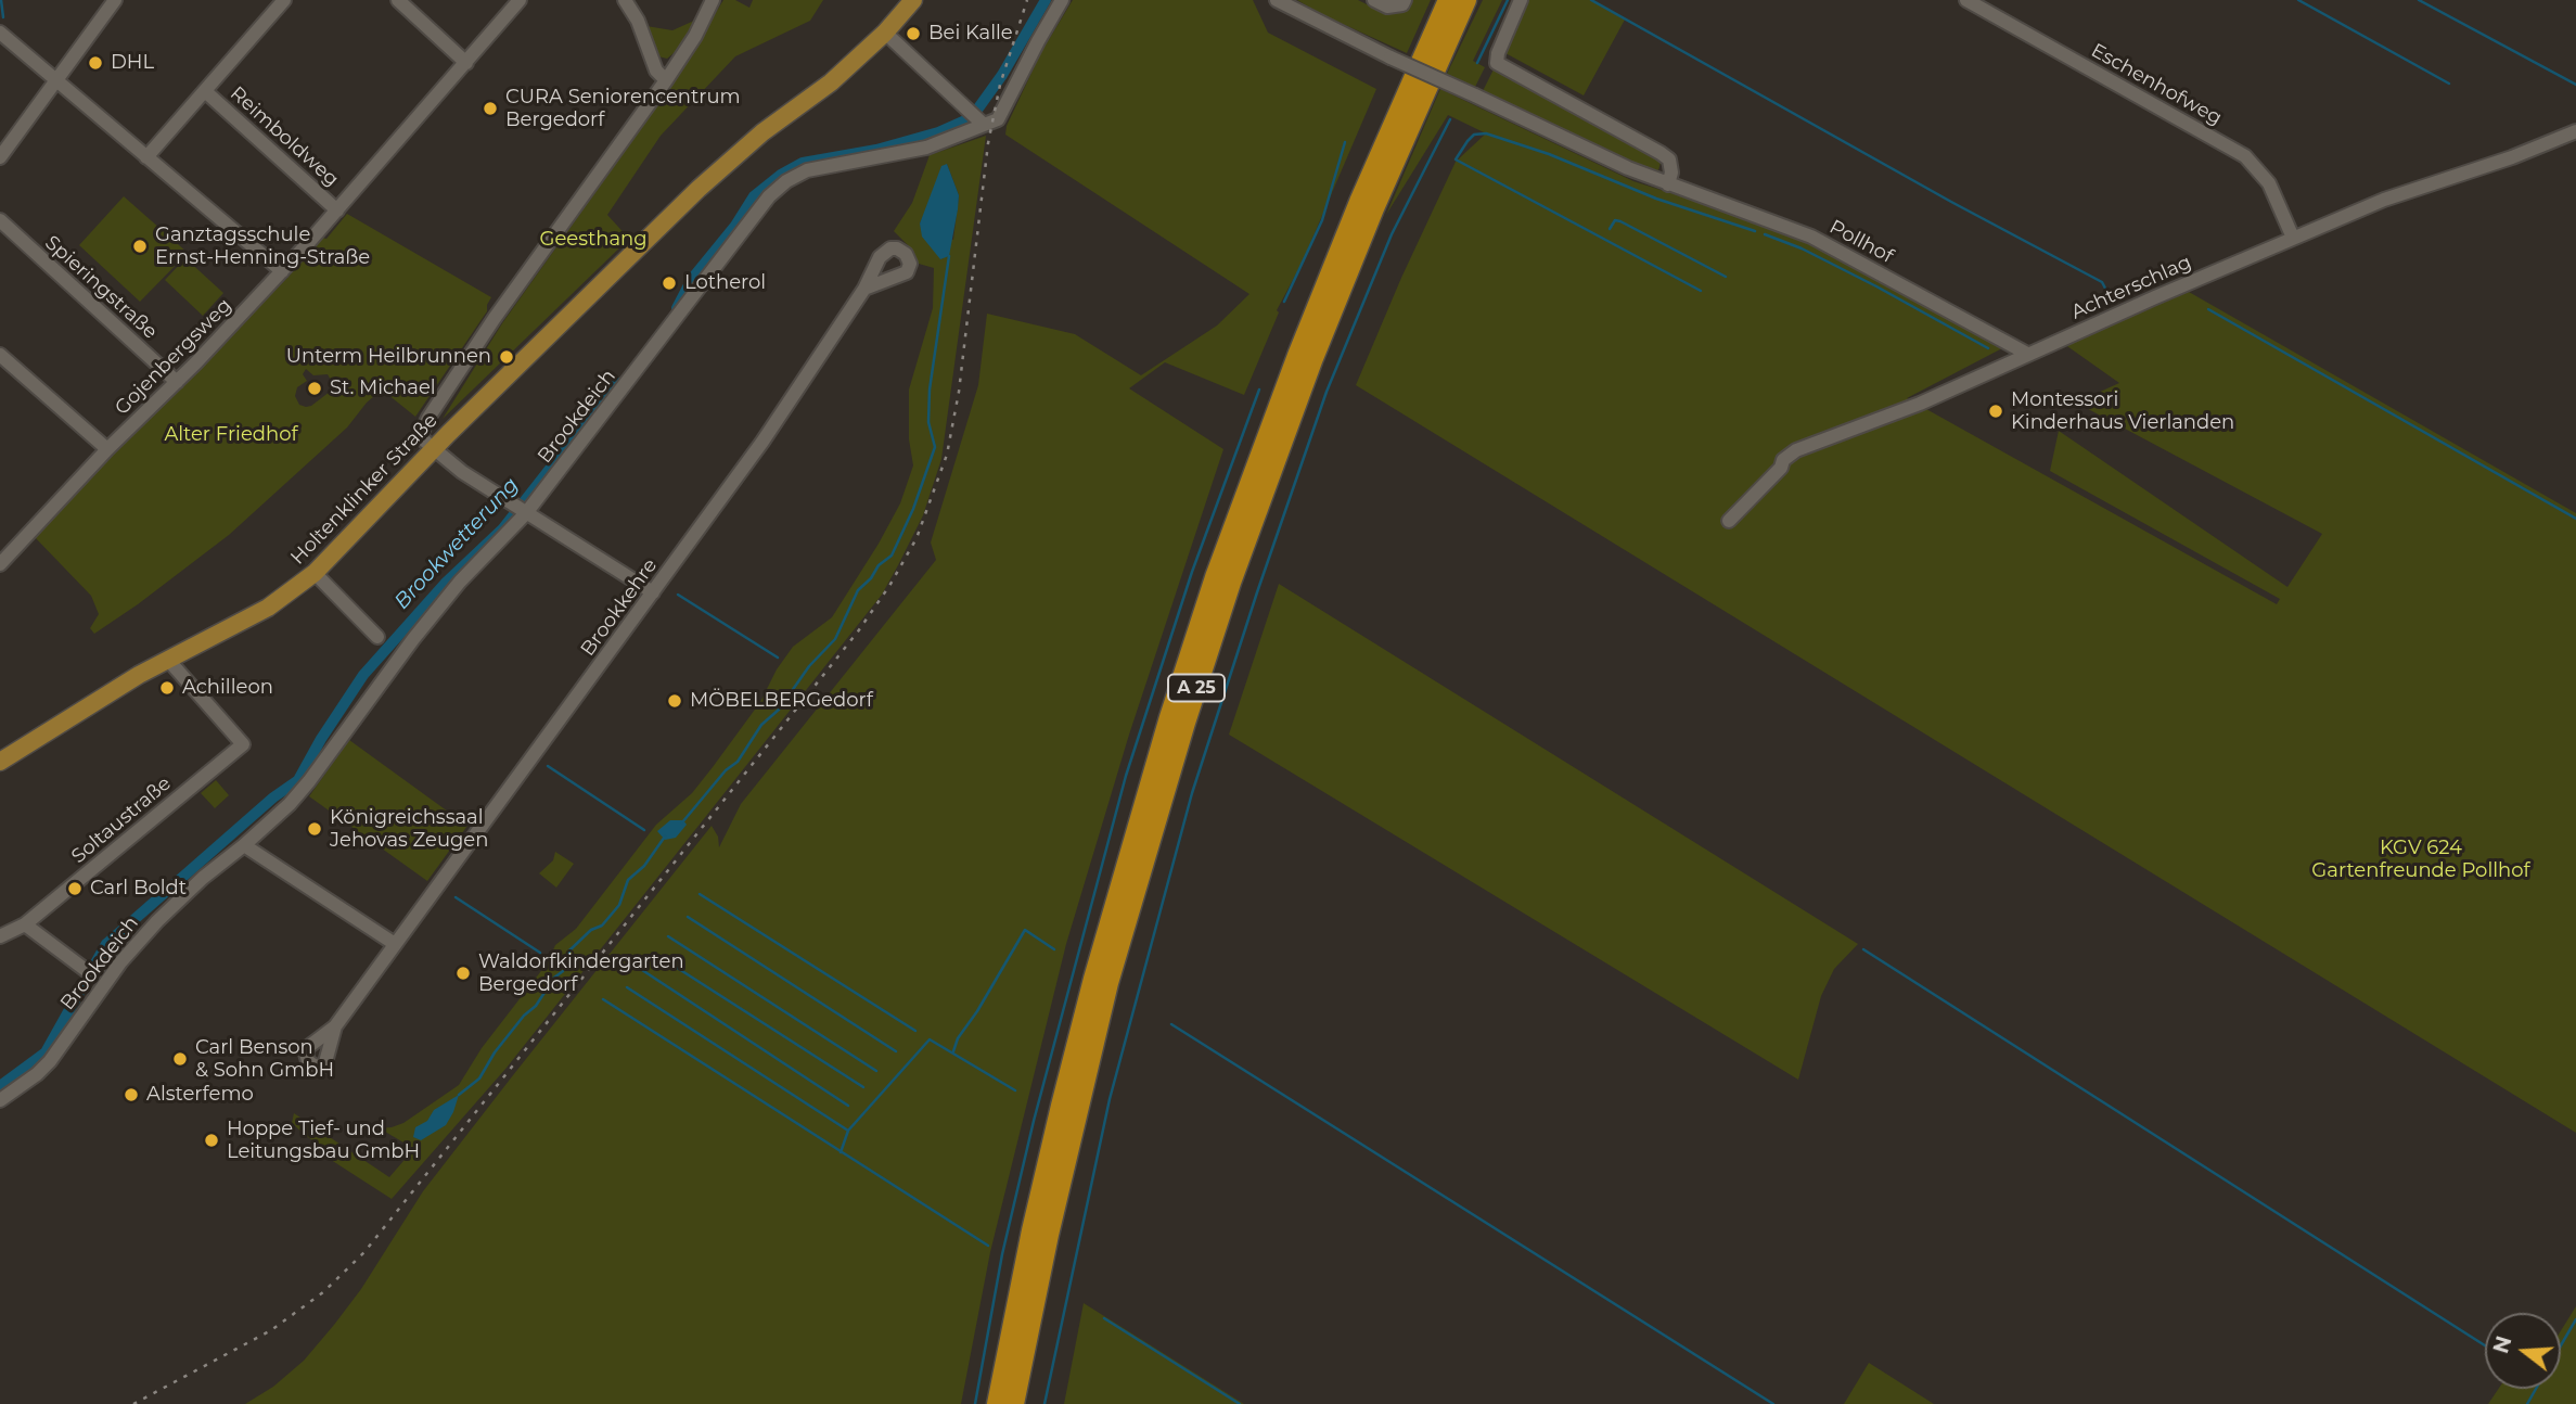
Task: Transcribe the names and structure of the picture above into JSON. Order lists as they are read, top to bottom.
{
  "streets": {
    "highway": ["A 25"],
    "main road": ["Holtenklinker Straße"],
    "street": [
      "Eschenhofweg",
      "Reimboldweg",
      "Pollhof",
      "Spieringstraße",
      "Achterschlag",
      "Gojenbergsweg",
      "Brookdeich",
      "Brookkehre",
      "Soltaustraße"
    ]
  },
  "crossings": [
    ["Eschenhofweg", "Achterschlag"],
    ["Reimboldweg", "Gojenbergsweg"],
    ["Pollhof", "Achterschlag"],
    ["Spieringstraße", "Gojenbergsweg"],
    ["Holtenklinker Straße", "Soltaustraße"]
  ],
  "water": ["Brookwetterung"],
  "parks": ["Geesthang", "Alter Friedhof", "KGV 624 Gartenfreunde Pollhof"],
  "places": [
    "Bei Kalle",
    "DHL",
    "CURA Seniorencentrum Bergedorf",
    "Ganztagsschule Ernst-Henning-Straße",
    "Lotherol",
    "Unterm Heilbrunnen",
    "St. Michael",
    "Montessori Kinderhaus Vierlanden",
    "Achilleon",
    "MÖBELBERGedorf",
    "Königreichssaal Jehovas Zeugen",
    "Carl Boldt",
    "Waldorfkindergarten Bergedorf",
    "Carl Benson & Sohn GmbH",
    "Alsterfemo",
    "Hoppe Tief- und Leitungsbau GmbH"
  ],
  "north": "left"
}
